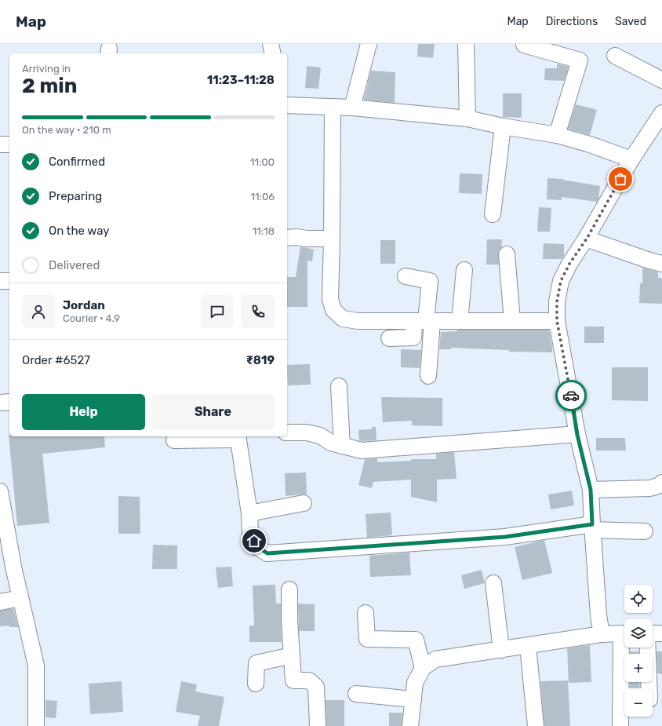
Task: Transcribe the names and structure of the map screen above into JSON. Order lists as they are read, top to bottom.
{
  "page": {
    "header": "Map",
    "nav": ["Map", "Directions", "Saved"],
    "heading": ["2 min", "Arriving in", "11:23–11:28"],
    "panel": [
      "Jordan",
      "Courier · 4.9",
      "Order #6527",
      "₹819"
    ],
    "bar": "On the way · 210 m",
    "list": [
      ["Confirmed", "11:00"],
      ["Preparing", "11:06"],
      ["On the way", "11:18"],
      "Delivered"
    ],
    "buttons": ["Help", "Share"],
    "map_buttons": ["+", "−"]
  }
}
